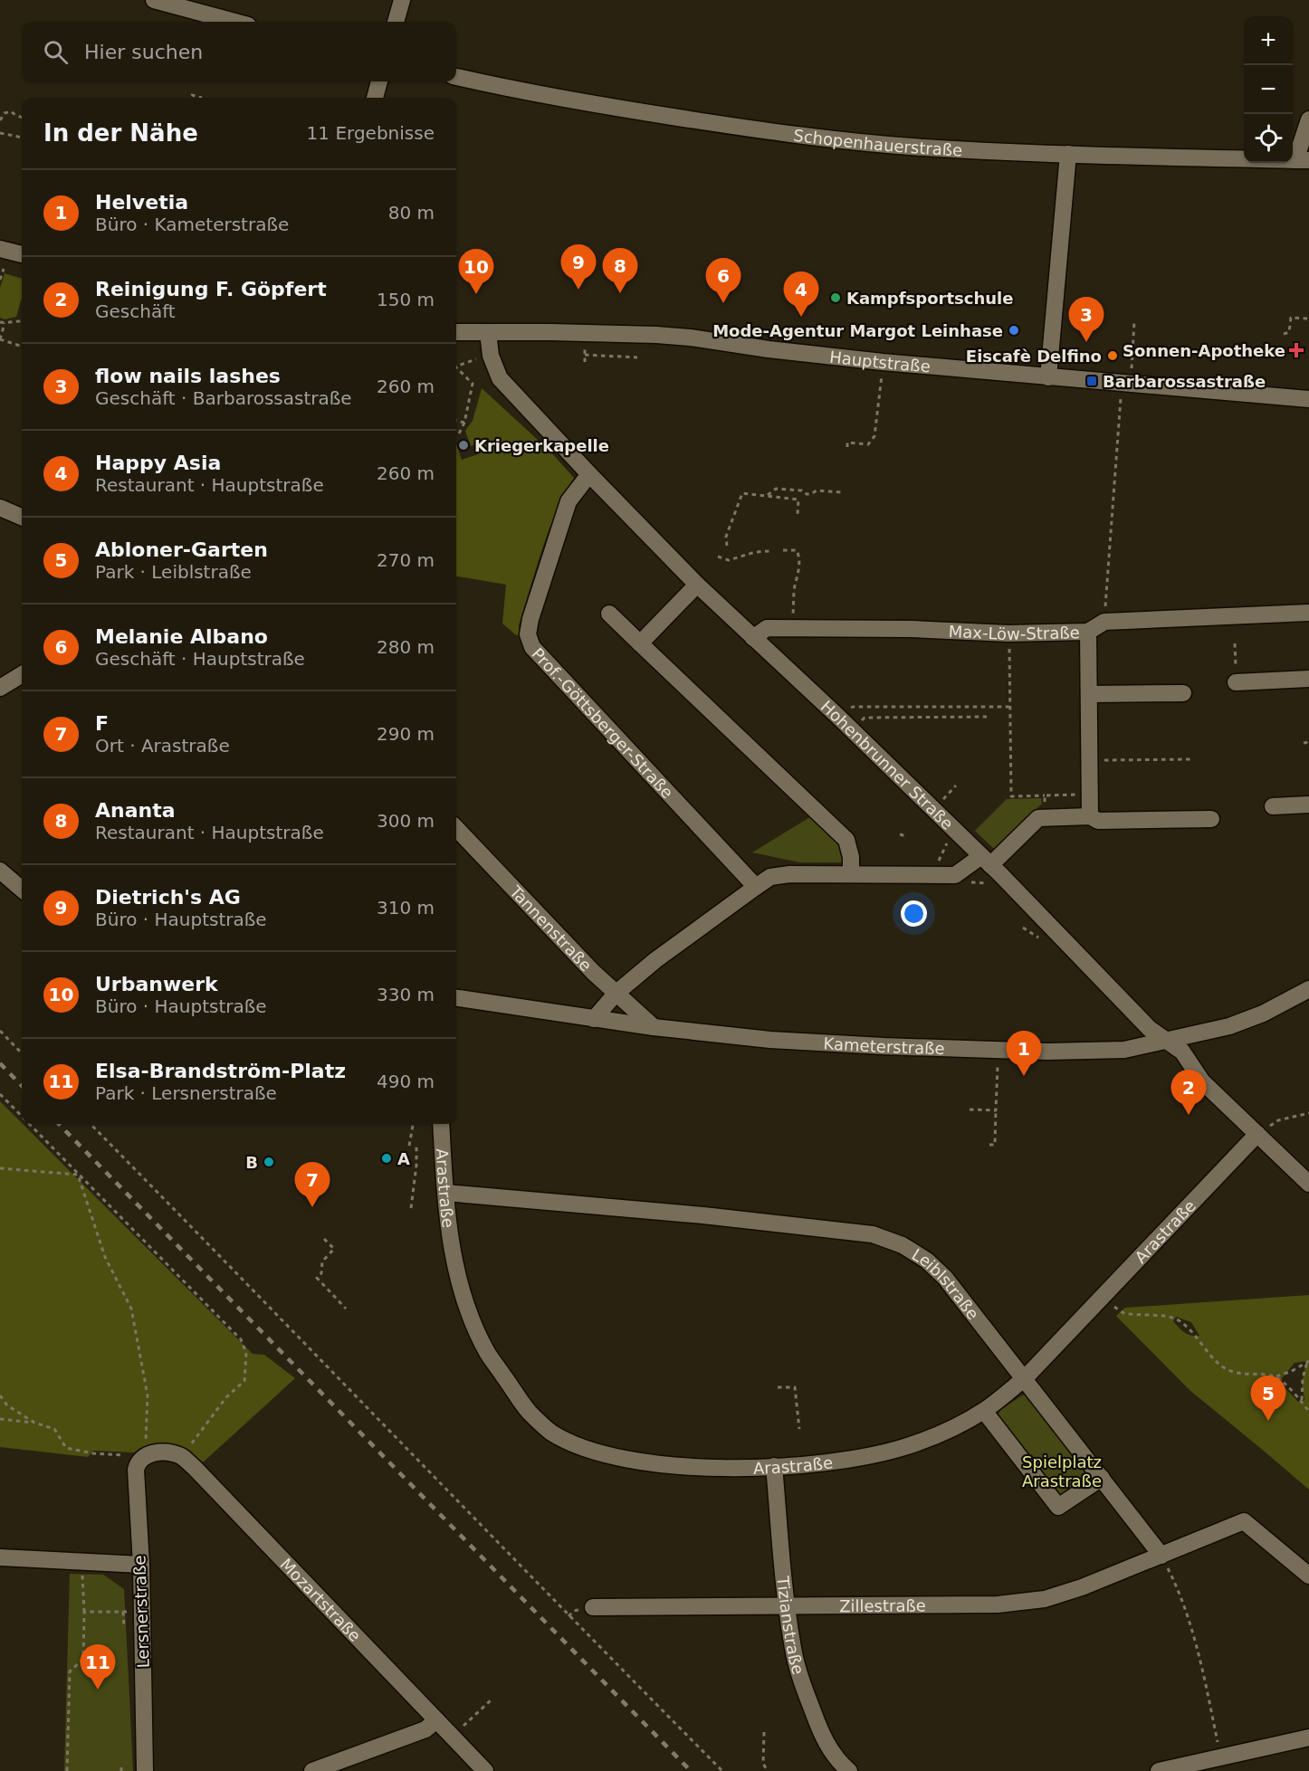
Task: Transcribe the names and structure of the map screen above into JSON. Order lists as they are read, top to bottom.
{
  "streets": {
    "street": [
      "Schopenhauerstraße",
      "Hauptstraße",
      "Max-Löw-Straße",
      "Prof.-Göttsberger-Straße",
      "Hohenbrunner Straße",
      "Tannenstraße",
      "Kameterstraße",
      "Arastraße",
      "Leiblstraße",
      "Mozartstraße",
      "Zillestraße",
      "Lersnerstraße",
      "Tizianstraße"
    ]
  },
  "crossings": [
    ["Hauptstraße", "Hohenbrunner Straße"],
    ["Max-Löw-Straße", "Hohenbrunner Straße"],
    ["Prof.-Göttsberger-Straße", "Hohenbrunner Straße"],
    ["Hohenbrunner Straße", "Kameterstraße"],
    ["Hohenbrunner Straße", "Arastraße"],
    ["Tannenstraße", "Kameterstraße"],
    ["Arastraße", "Leiblstraße"],
    ["Arastraße", "Tizianstraße"],
    ["Leiblstraße", "Zillestraße"],
    ["Zillestraße", "Tizianstraße"]
  ],
  "parks": ["Spielplatz Arastraße"],
  "places": {
    "other": [
      "Kampfsportschule",
      "Mode-Agentur Margot Leinhase",
      "Eiscafè Delfino",
      "Kriegerkapelle",
      "A",
      "B"
    ],
    "health": ["Sonnen-Apotheke"],
    "transit": ["Barbarossastraße"]
  },
  "page": {
    "map_buttons": ["+", "−"],
    "search": "Hier suchen",
    "heading": ["In der Nähe", "11 Ergebnisse"],
    "list": [
      {
        "mark": "1",
        "name": "Helvetia",
        "note": "Büro · Kameterstraße",
        "value": "80 m"
      },
      {
        "mark": "2",
        "name": "Reinigung F. Göpfert",
        "note": "Geschäft",
        "value": "150 m"
      },
      {
        "mark": "3",
        "name": "flow nails lashes",
        "note": "Geschäft · Barbarossastraße",
        "value": "260 m"
      },
      {
        "mark": "4",
        "name": "Happy Asia",
        "note": "Restaurant · Hauptstraße",
        "value": "260 m"
      },
      {
        "mark": "5",
        "name": "Abloner-Garten",
        "note": "Park · Leiblstraße",
        "value": "270 m"
      },
      {
        "mark": "6",
        "name": "Melanie Albano",
        "note": "Geschäft · Hauptstraße",
        "value": "280 m"
      },
      {
        "mark": "7",
        "name": "F",
        "note": "Ort · Arastraße",
        "value": "290 m"
      },
      {
        "mark": "8",
        "name": "Ananta",
        "note": "Restaurant · Hauptstraße",
        "value": "300 m"
      },
      {
        "mark": "9",
        "name": "Dietrich's AG",
        "note": "Büro · Hauptstraße",
        "value": "310 m"
      },
      {
        "mark": "10",
        "name": "Urbanwerk",
        "note": "Büro · Hauptstraße",
        "value": "330 m"
      },
      {
        "mark": "11",
        "name": "Elsa-Brandström-Platz",
        "note": "Park · Lersnerstraße",
        "value": "490 m"
      }
    ],
    "pins": [
      "9",
      "8",
      "10",
      "6",
      "4",
      "3",
      "1",
      "2",
      "7",
      "5",
      "11"
    ]
  }
}
